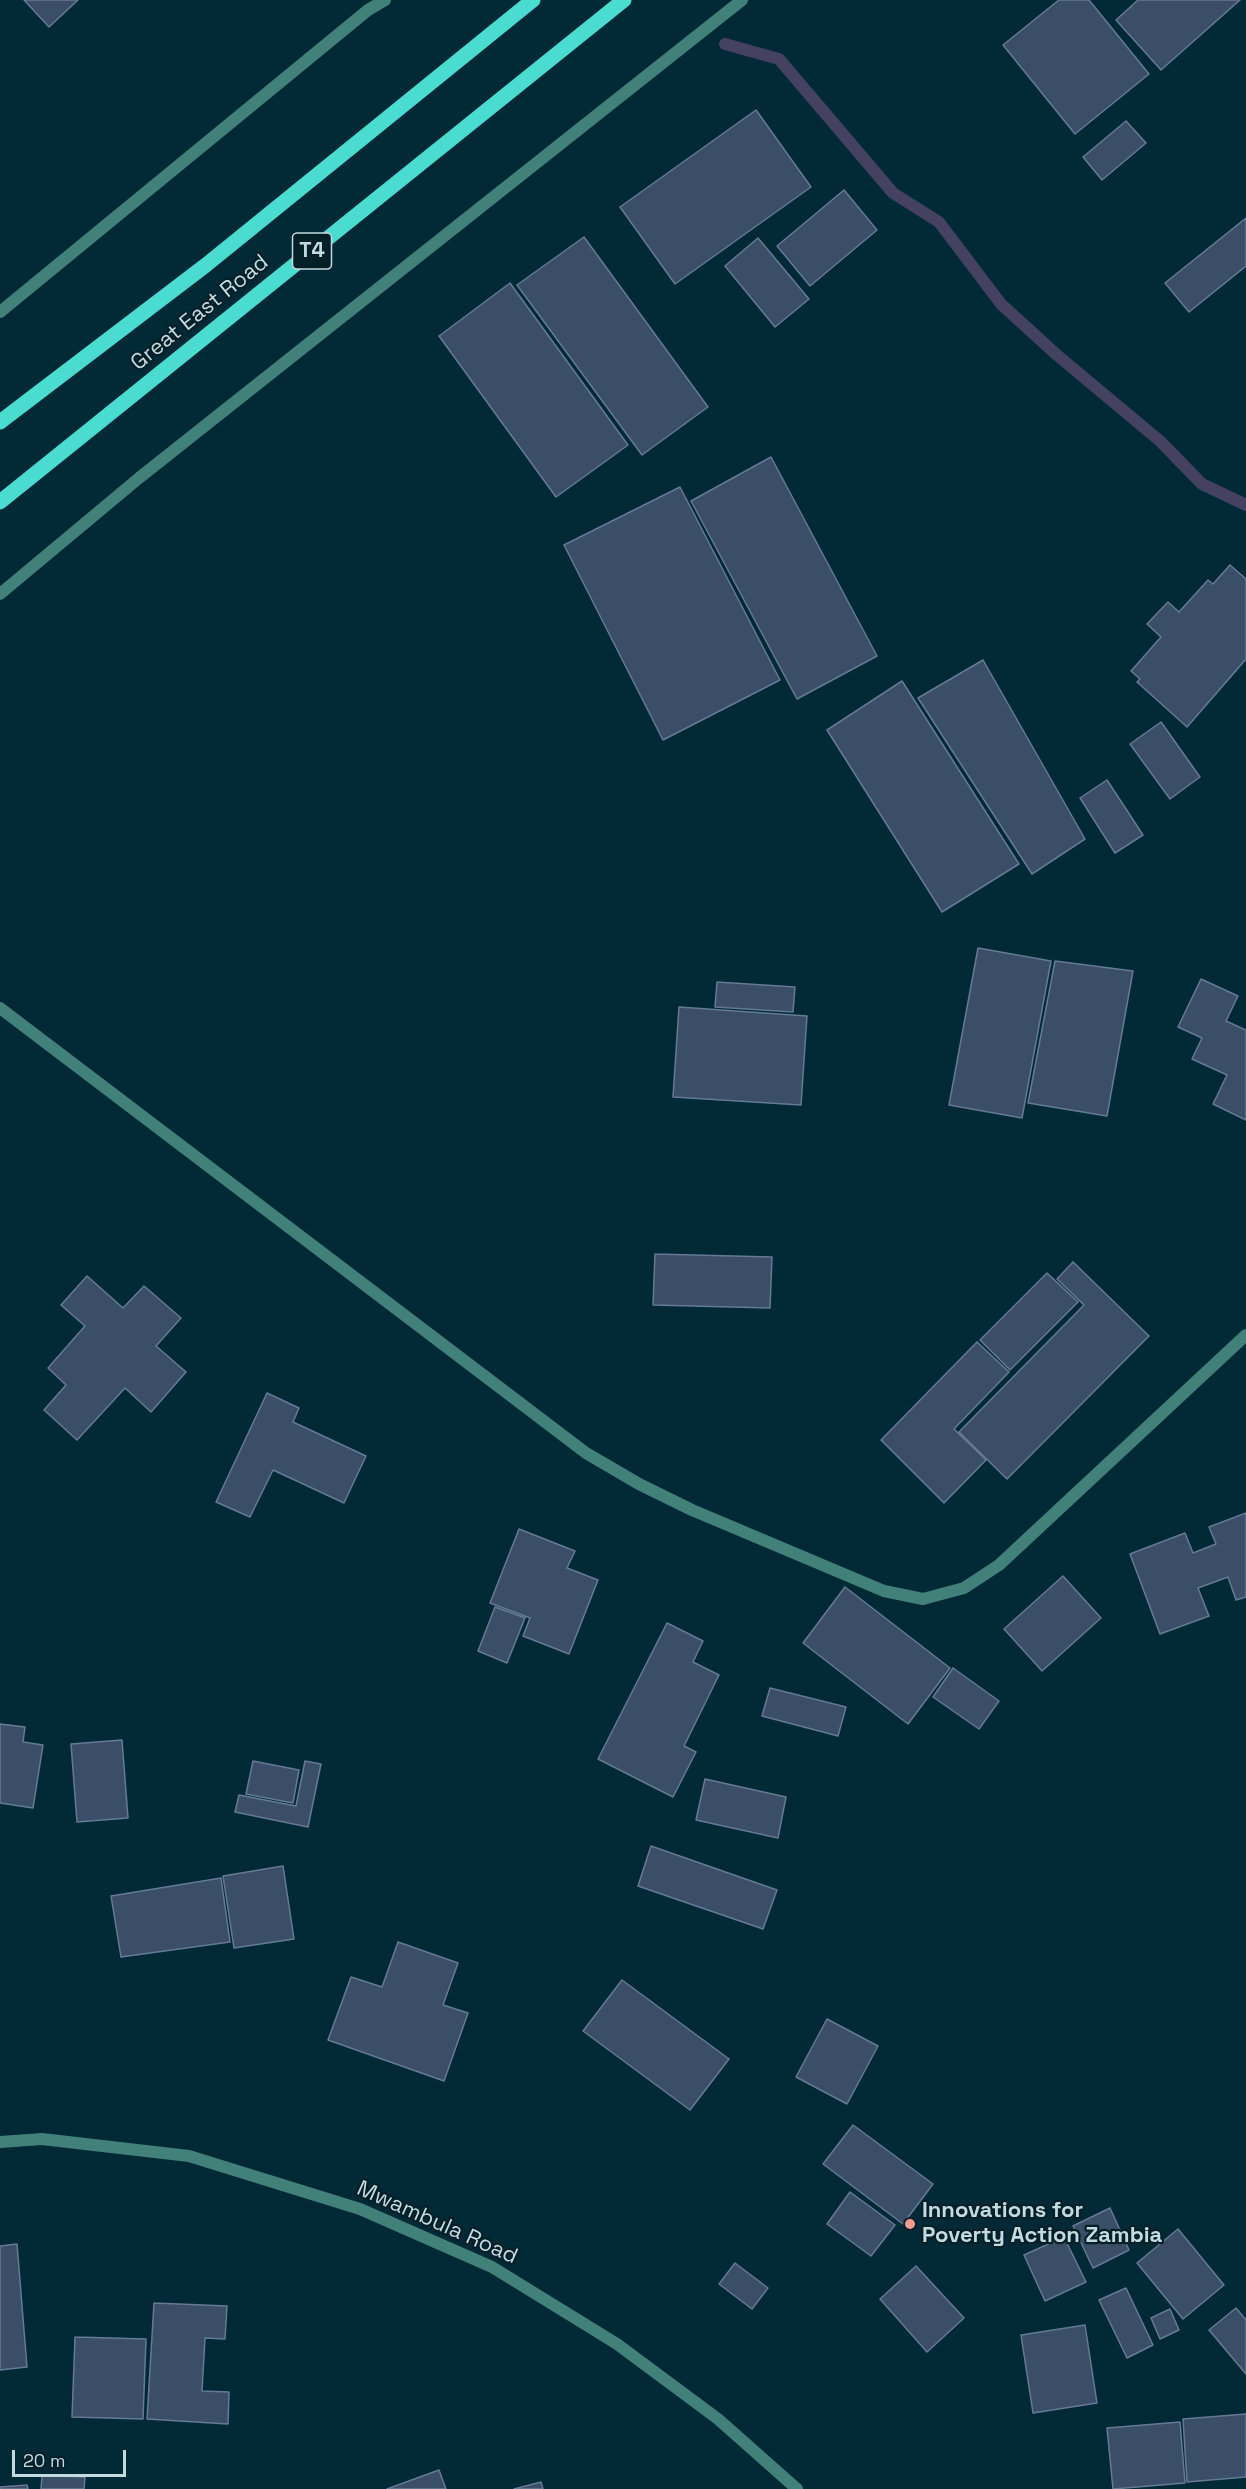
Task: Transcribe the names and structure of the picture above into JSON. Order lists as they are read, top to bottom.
{
  "streets": {
    "main road": ["T4", "Great East Road"],
    "street": ["Mwambula Road"]
  },
  "places": ["Innovations for Poverty Action Zambia"],
  "scale_bar": "20 m"
}
